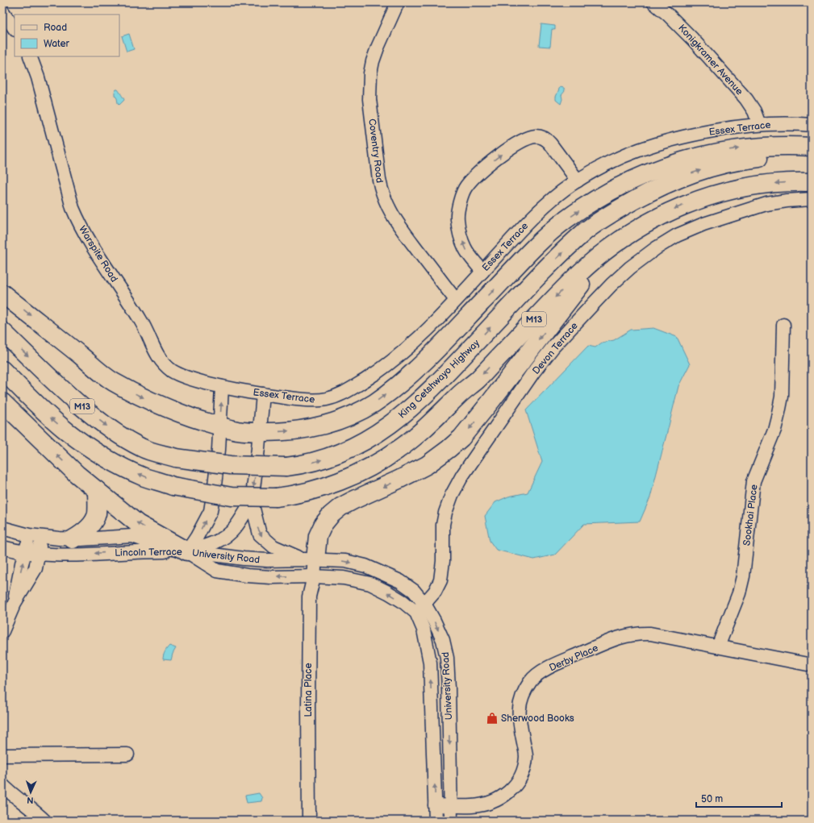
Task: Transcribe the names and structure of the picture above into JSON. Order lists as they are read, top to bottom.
{
  "streets": {
    "highway": ["M13", "King Cetshwayo Highway"],
    "street": [
      "Konigkramer Avenue",
      "Essex Terrace",
      "Coventry Road",
      "Warspite Road",
      "Devon Terrace",
      "Sookhai Place",
      "Lincoln Terrace",
      "University Road",
      "Derby Place",
      "Latina Place"
    ]
  },
  "crossings": [
    ["Konigkramer Avenue", "Essex Terrace"],
    ["Essex Terrace", "Coventry Road"],
    ["Essex Terrace", "Warspite Road"],
    ["Devon Terrace", "University Road"],
    ["Sookhai Place", "Derby Place"],
    ["Lincoln Terrace", "University Road"],
    ["University Road", "Derby Place"],
    ["University Road", "Latina Place"]
  ],
  "places": {
    "shop": ["Sherwood Books"]
  },
  "legend": ["Road", "Water"],
  "scale_bar": "50 m",
  "north": "bottom"
}
